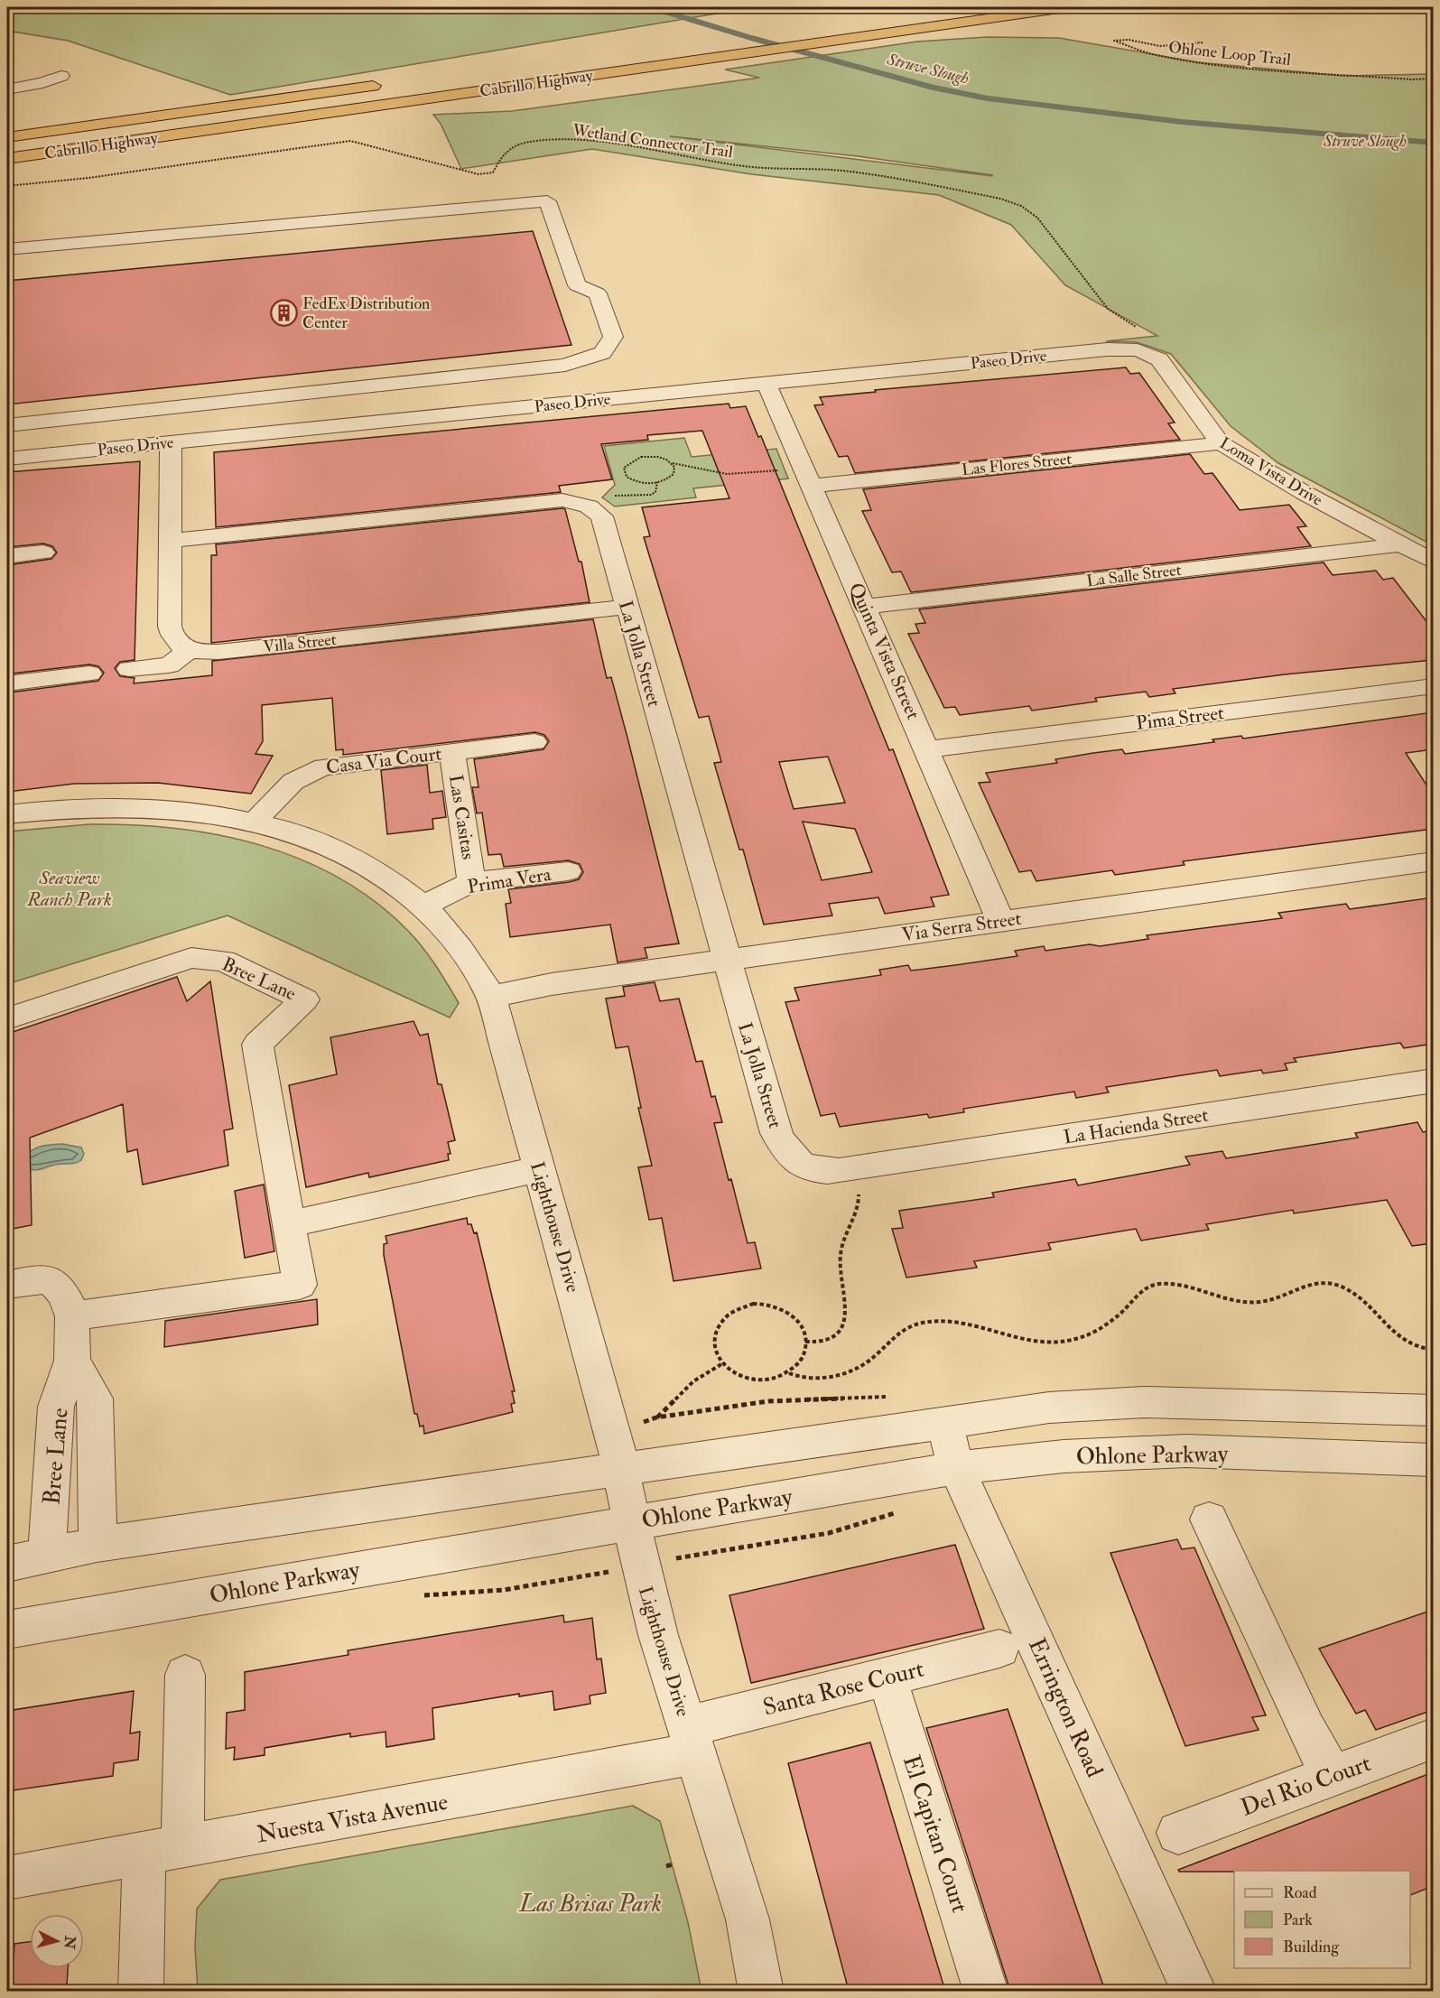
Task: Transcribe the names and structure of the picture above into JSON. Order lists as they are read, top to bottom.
{
  "streets": {
    "highway": ["Cabrillo Highway"],
    "street": [
      "Paseo Drive",
      "Las Flores Street",
      "Loma Vista Drive",
      "La Salle Street",
      "Villa Street",
      "Quinta Vista Street",
      "La Jolla Street",
      "Pima Street",
      "Casa Via Court",
      "Las Casitas",
      "Prima Vera",
      "Via Serra Street",
      "Bree Lane",
      "La Hacienda Street",
      "Lighthouse Drive",
      "Ohlone Parkway",
      "Santa Rose Court",
      "Errington Road",
      "Del Rio Court",
      "Nuesta Vista Avenue",
      "El Capitan Court"
    ],
    "path": ["Ohlone Loop Trail", "Wetland Connector Trail"]
  },
  "crossings": [
    ["Wetland Connector Trail", "Paseo Drive"],
    ["Wetland Connector Trail", "Loma Vista Drive"],
    ["Paseo Drive", "Loma Vista Drive"],
    ["Paseo Drive", "Quinta Vista Street"],
    ["Las Flores Street", "Loma Vista Drive"],
    ["Las Flores Street", "Quinta Vista Street"],
    ["Loma Vista Drive", "La Salle Street"],
    ["La Salle Street", "Quinta Vista Street"],
    ["Villa Street", "La Jolla Street"],
    ["Quinta Vista Street", "Pima Street"],
    ["Quinta Vista Street", "Via Serra Street"],
    ["La Jolla Street", "Via Serra Street"],
    ["La Jolla Street", "La Hacienda Street"],
    ["Casa Via Court", "Las Casitas"],
    ["Casa Via Court", "Lighthouse Drive"],
    ["Las Casitas", "Prima Vera"],
    ["Prima Vera", "Lighthouse Drive"],
    ["Via Serra Street", "Lighthouse Drive"],
    ["Lighthouse Drive", "Ohlone Parkway"],
    ["Lighthouse Drive", "Santa Rose Court"],
    ["Lighthouse Drive", "Nuesta Vista Avenue"],
    ["Ohlone Parkway", "Errington Road"],
    ["Santa Rose Court", "Nuesta Vista Avenue"],
    ["Santa Rose Court", "El Capitan Court"]
  ],
  "water": ["Struve Slough"],
  "parks": ["Struve Slough", "Seaview Ranch Park", "Las Brisas Park"],
  "places": {
    "building": ["FedEx Distribution Center"]
  },
  "legend": ["Road", "Park", "Building"],
  "north": "right"
}
